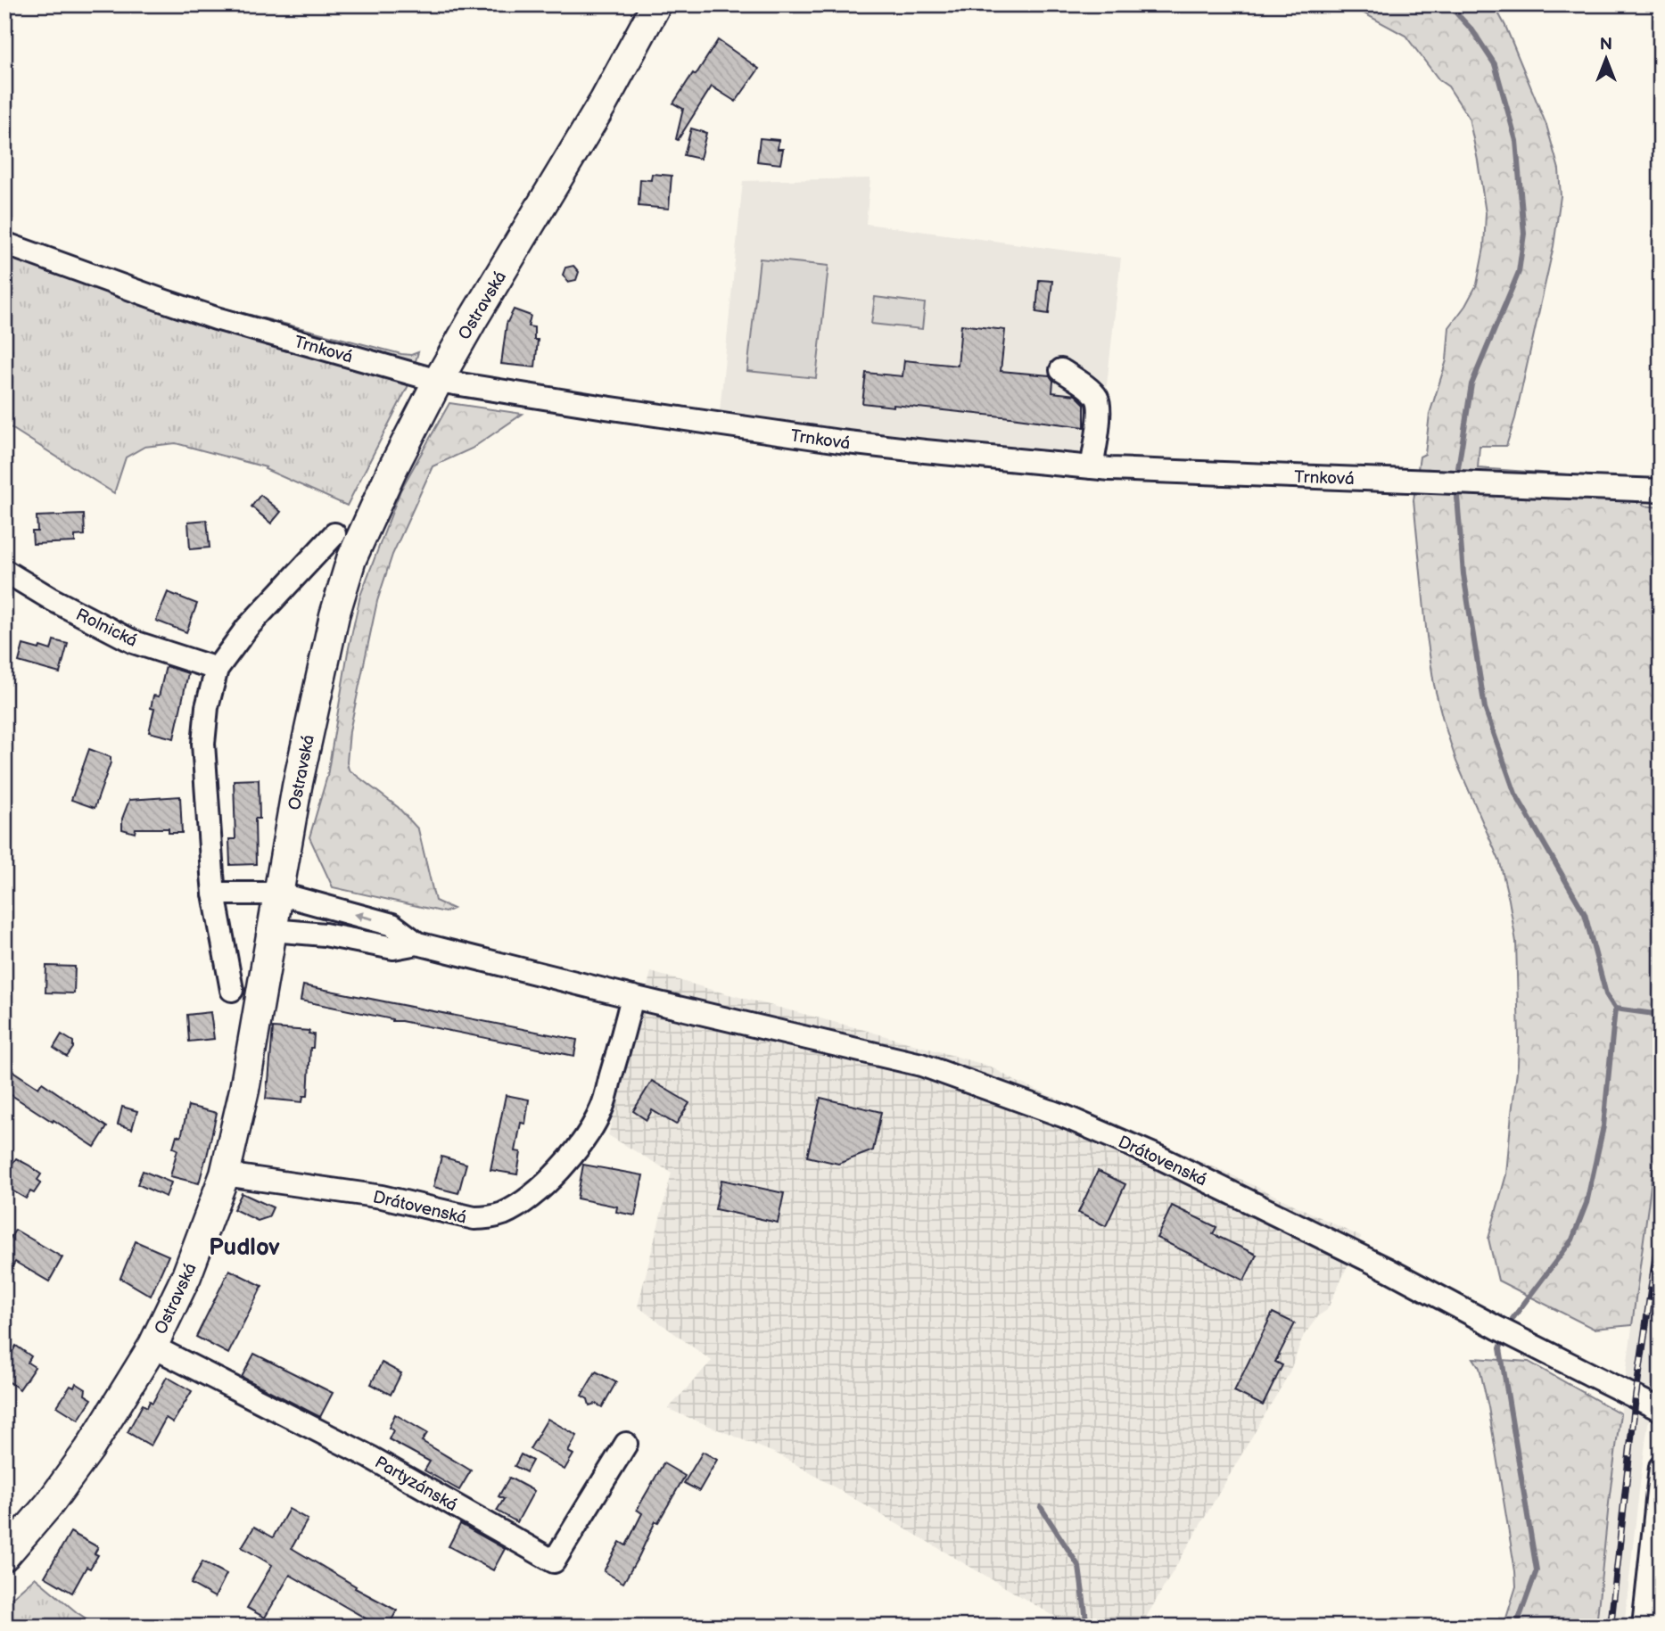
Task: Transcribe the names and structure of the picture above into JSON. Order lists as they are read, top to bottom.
{
  "streets": {
    "main road": ["Ostravská"],
    "street": [
      "Trnková",
      "Rolnická",
      "Drátovenská",
      "Partyzánská"
    ]
  },
  "crossings": [
    ["Ostravská", "Trnková"],
    ["Ostravská", "Drátovenská"],
    ["Ostravská", "Partyzánská"]
  ],
  "districts": ["Pudlov"],
  "north": "top"
}
